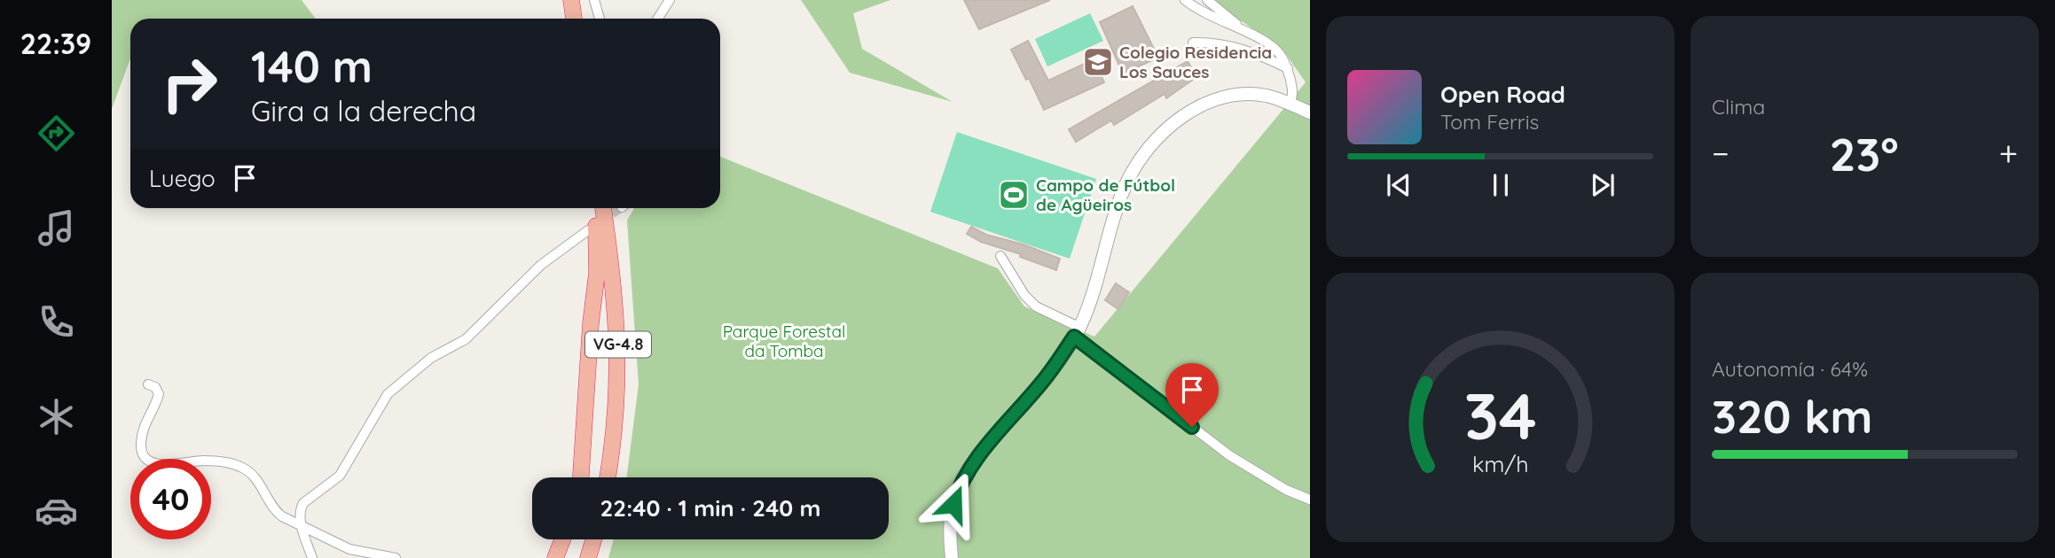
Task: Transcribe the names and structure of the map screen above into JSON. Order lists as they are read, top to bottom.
{
  "streets": {
    "highway": ["VG-4.8"]
  },
  "parks": ["Parque Forestal da Tomba"],
  "places": {
    "school or university": ["Colegio Residencia Los Sauces"],
    "sports": ["Campo de Fútbol de Agüeiros"]
  },
  "page": {
    "tabs": "22:39",
    "tile": [
      "Clima",
      ["Autonomía · 64%", "320 km"]
    ],
    "turn": ["140 m", "Gira a la derecha"],
    "song": ["Open Road", "Tom Ferris"],
    "heat": ["−", "23°", "+"],
    "then": "Luego",
    "limit": "40",
    "trip": "22:40 · 1 min · 240 m",
    "gauge": ["34", "km/h"]
  }
}
